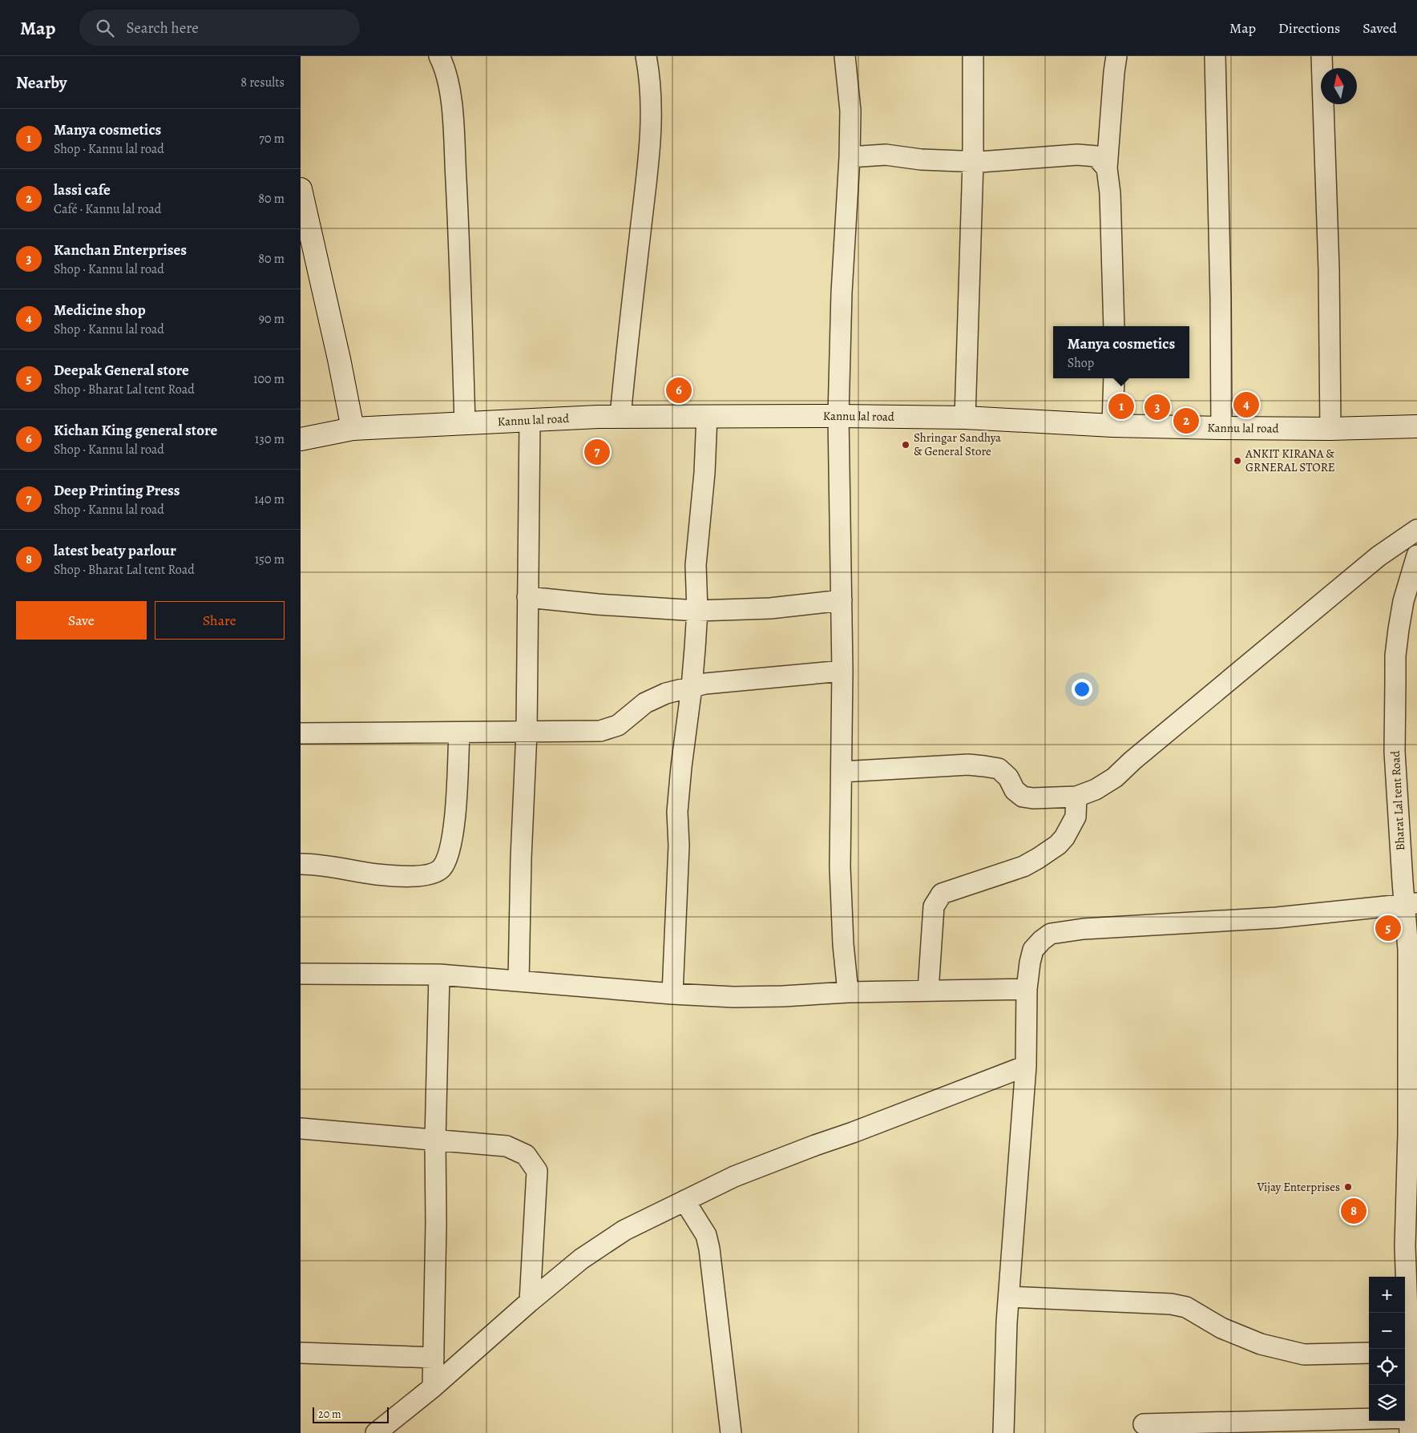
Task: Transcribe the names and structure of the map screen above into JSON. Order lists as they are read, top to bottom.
{
  "streets": {
    "street": ["Kannu lal road", "Bharat Lal tent Road"]
  },
  "places": ["Shringar Sandhya & General Store", "ANKIT KIRANA & GRNERAL STORE", "Vijay Enterprises"],
  "scale_bar": "20 m",
  "north": "top",
  "page": {
    "header": "Map",
    "search": "Search here",
    "nav": ["Map", "Directions", "Saved"],
    "heading": ["Nearby", "8 results"],
    "list": [
      {
        "mark": "1",
        "name": "Manya cosmetics",
        "note": "Shop · Kannu lal road",
        "value": "70 m"
      },
      {
        "mark": "2",
        "name": "lassi cafe",
        "note": "Café · Kannu lal road",
        "value": "80 m"
      },
      {
        "mark": "3",
        "name": "Kanchan Enterprises",
        "note": "Shop · Kannu lal road",
        "value": "80 m"
      },
      {
        "mark": "4",
        "name": "Medicine shop",
        "note": "Shop · Kannu lal road",
        "value": "90 m"
      },
      {
        "mark": "5",
        "name": "Deepak General store",
        "note": "Shop · Bharat Lal tent Road",
        "value": "100 m"
      },
      {
        "mark": "6",
        "name": "Kichan King general store",
        "note": "Shop · Kannu lal road",
        "value": "130 m"
      },
      {
        "mark": "7",
        "name": "Deep Printing Press",
        "note": "Shop · Kannu lal road",
        "value": "140 m"
      },
      {
        "mark": "8",
        "name": "latest beaty parlour",
        "note": "Shop · Bharat Lal tent Road",
        "value": "150 m"
      }
    ],
    "popup": ["Manya cosmetics", "Shop"],
    "pins": [
      "6",
      "4",
      "1",
      "3",
      "2",
      "7",
      "5",
      "8"
    ],
    "buttons": ["Save", "Share"],
    "map_buttons": ["+", "−"],
    "scale": "20 m"
  }
}
